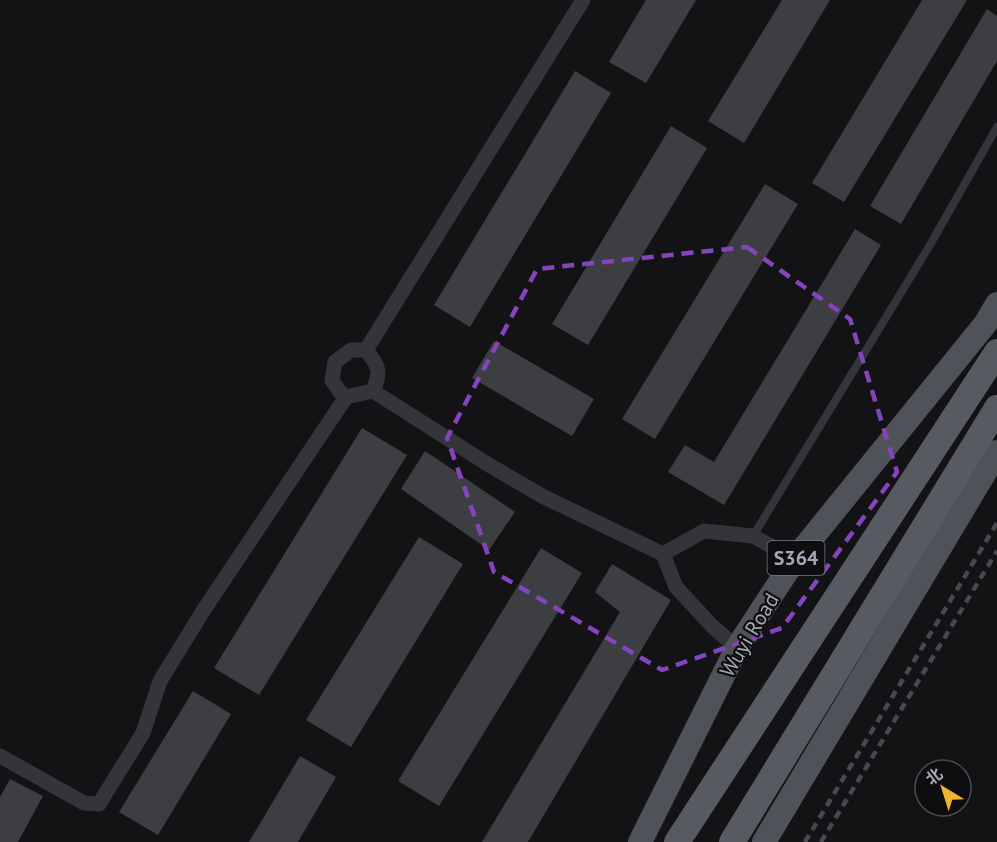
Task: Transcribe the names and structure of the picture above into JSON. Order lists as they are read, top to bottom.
{
  "streets": {
    "main road": ["S364", "Wuyi Road"]
  },
  "north": "top left"
}
